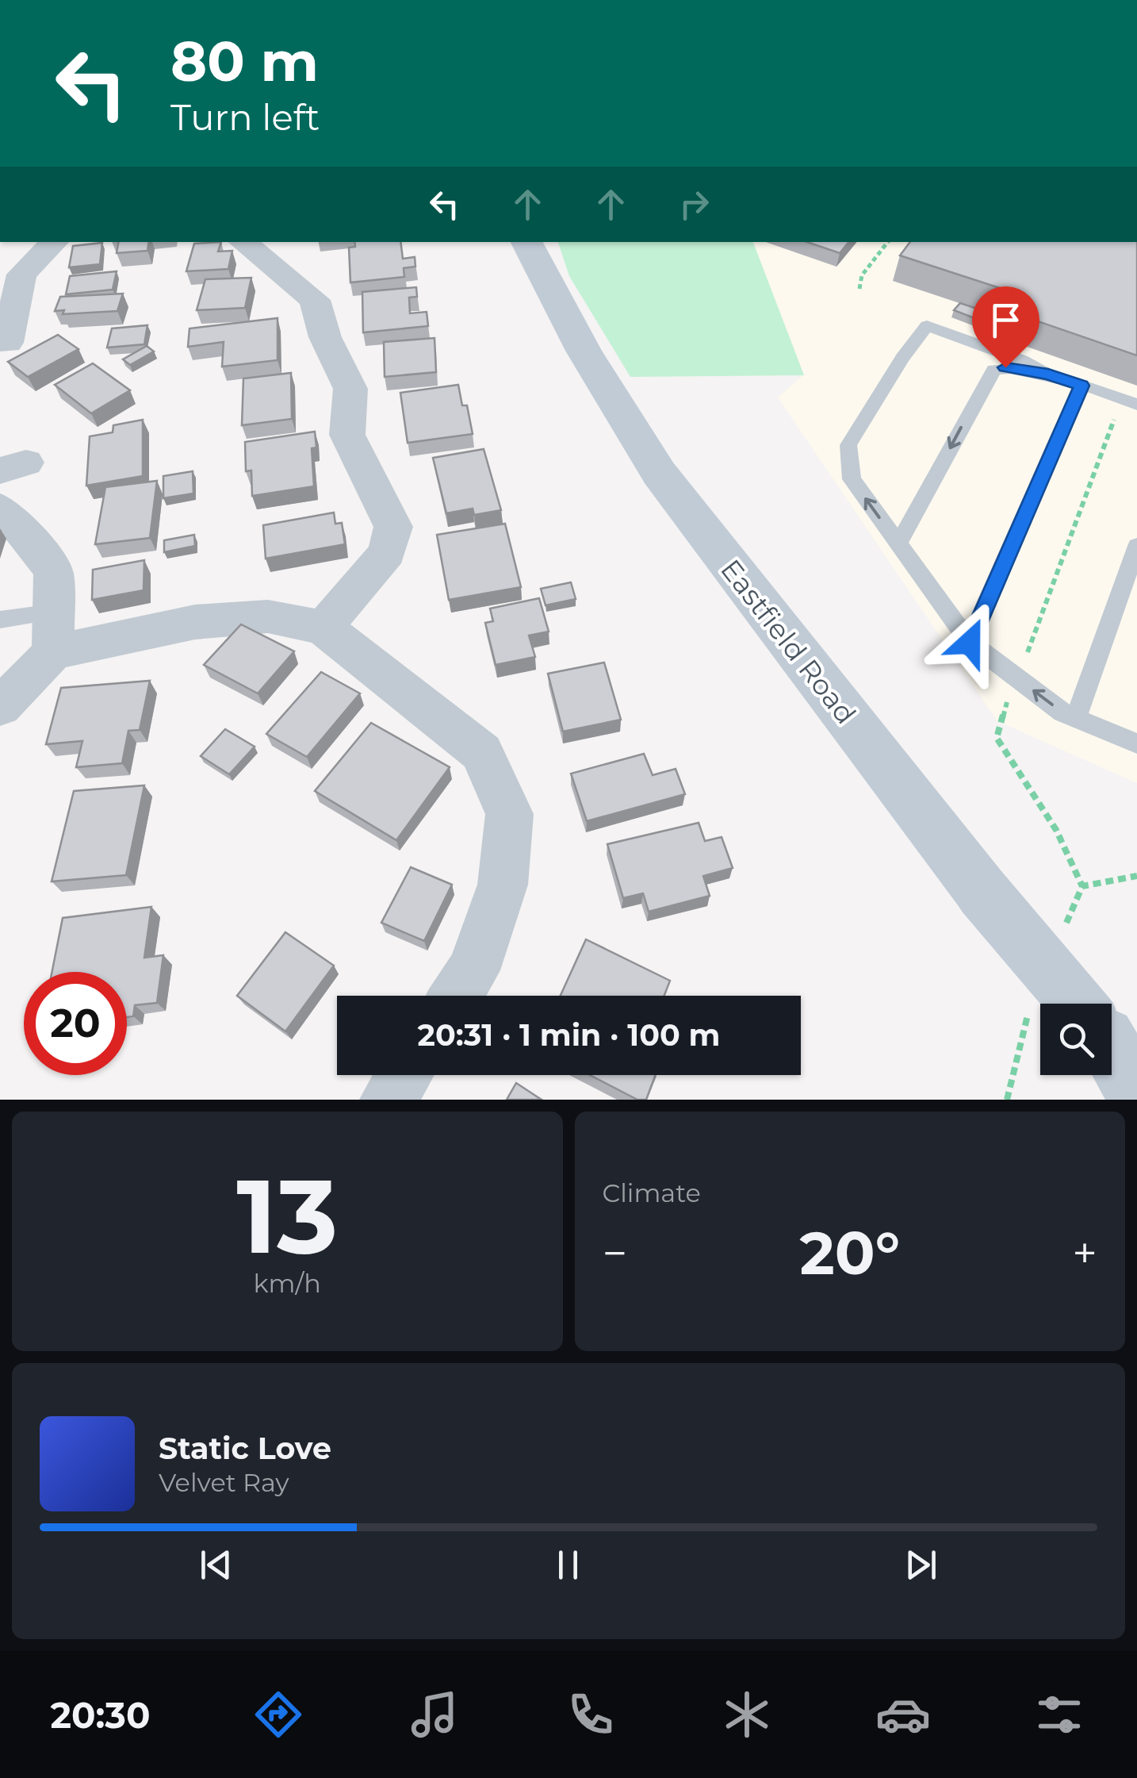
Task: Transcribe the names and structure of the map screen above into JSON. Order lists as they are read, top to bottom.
{
  "streets": {
    "street": ["Eastfield Road"]
  },
  "page": {
    "turn": ["80 m", "Turn left"],
    "limit": "20",
    "trip": "20:31 · 1 min · 100 m",
    "tile": [
      ["13", "km/h"],
      "Climate"
    ],
    "heat": ["−", "20°", "+"],
    "song": ["Static Love", "Velvet Ray"],
    "tabs": "20:30"
  }
}
